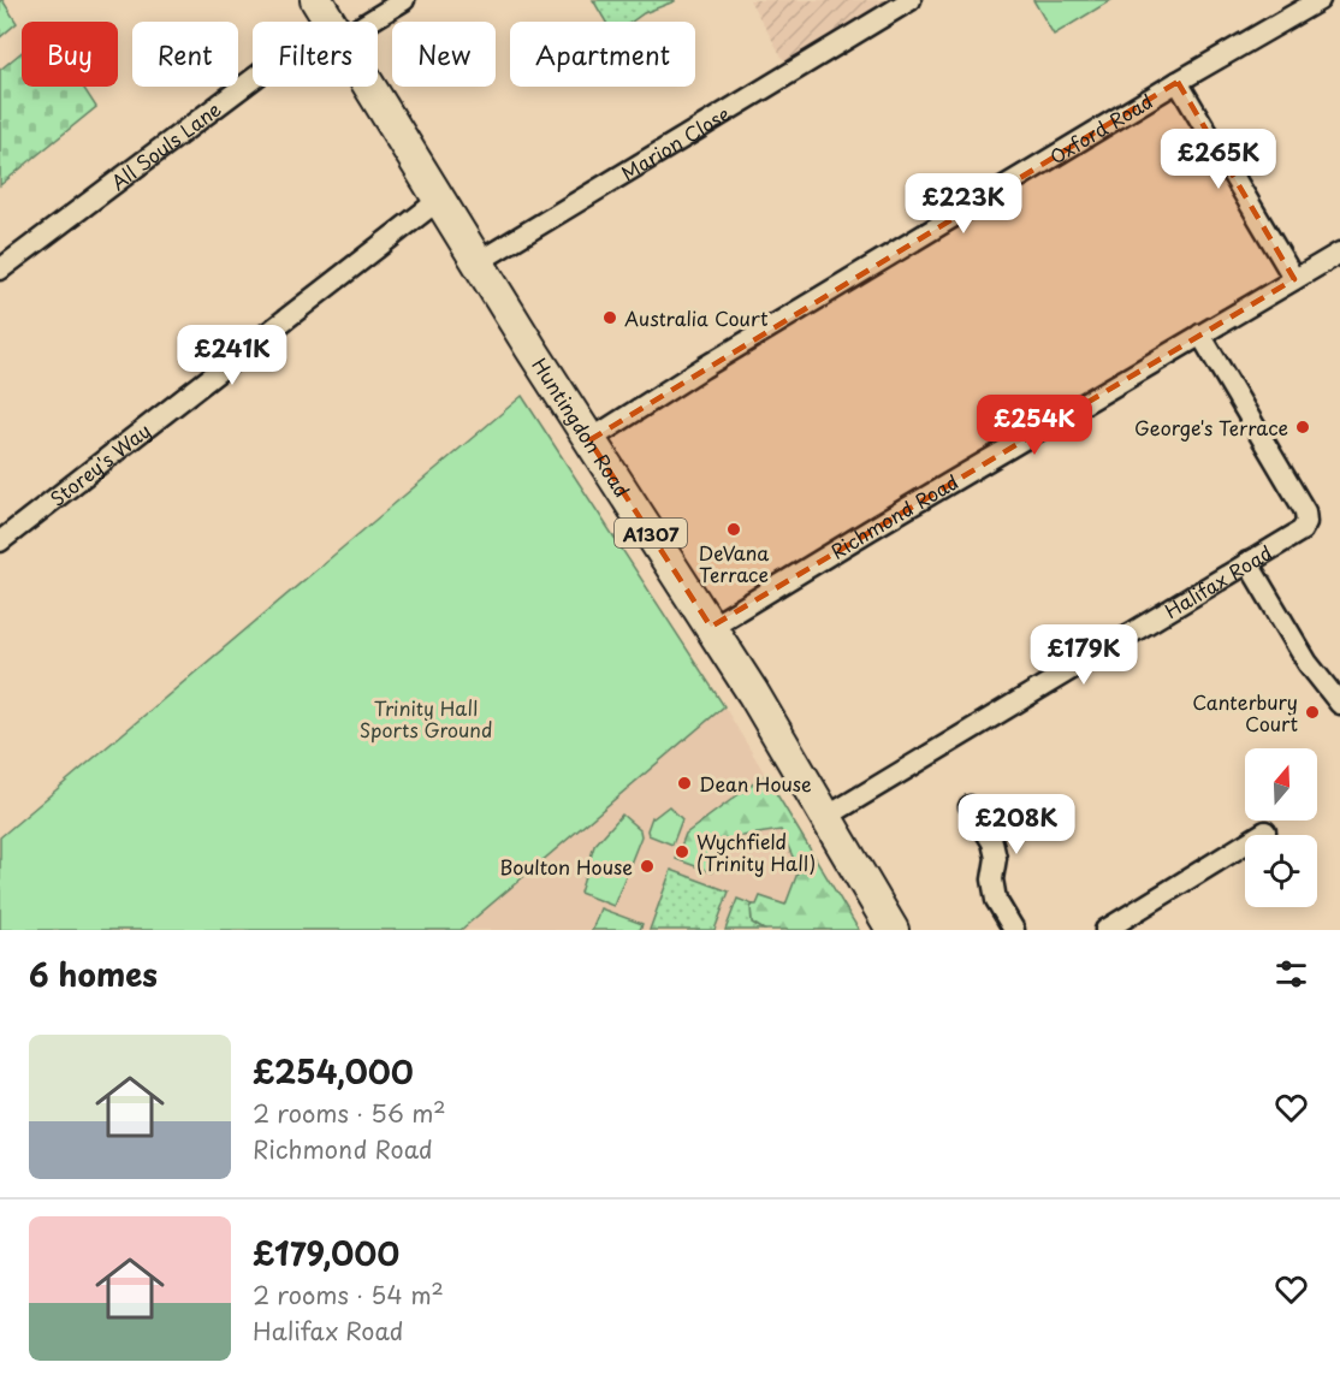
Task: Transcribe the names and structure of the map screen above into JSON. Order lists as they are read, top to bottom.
{
  "streets": {
    "main road": ["Huntingdon Road", "A1307"],
    "street": [
      "Oxford Road",
      "Marion Close",
      "All Souls Lane",
      "Storey's Way",
      "Richmond Road",
      "Halifax Road"
    ]
  },
  "crossings": [
    ["Oxford Road", "Huntingdon Road"],
    ["Marion Close", "Huntingdon Road"],
    ["All Souls Lane", "Huntingdon Road"],
    ["Huntingdon Road", "Storey's Way"],
    ["Huntingdon Road", "Richmond Road"],
    ["Huntingdon Road", "Halifax Road"],
    ["Richmond Road", "Halifax Road"]
  ],
  "parks": ["Trinity Hall Sports Ground"],
  "places": [
    "Australia Court",
    "George's Terrace",
    "DeVana Terrace",
    "Canterbury Court",
    "Dean House",
    "Wychfield (Trinity Hall)",
    "Boulton House"
  ],
  "north": "top",
  "page": {
    "chip": [
      "Buy",
      "Rent",
      "Filters",
      "New",
      "Apartment"
    ],
    "price": [
      "£265K",
      "£223K",
      "£241K",
      "£254K",
      "£179K",
      "£208K"
    ],
    "heading": "6 homes",
    "list": [
      {
        "name": "£254,000",
        "note": "2 rooms · 56 m² · Richmond Road"
      },
      {
        "name": "£179,000",
        "note": "2 rooms · 54 m² · Halifax Road"
      }
    ]
  }
}
